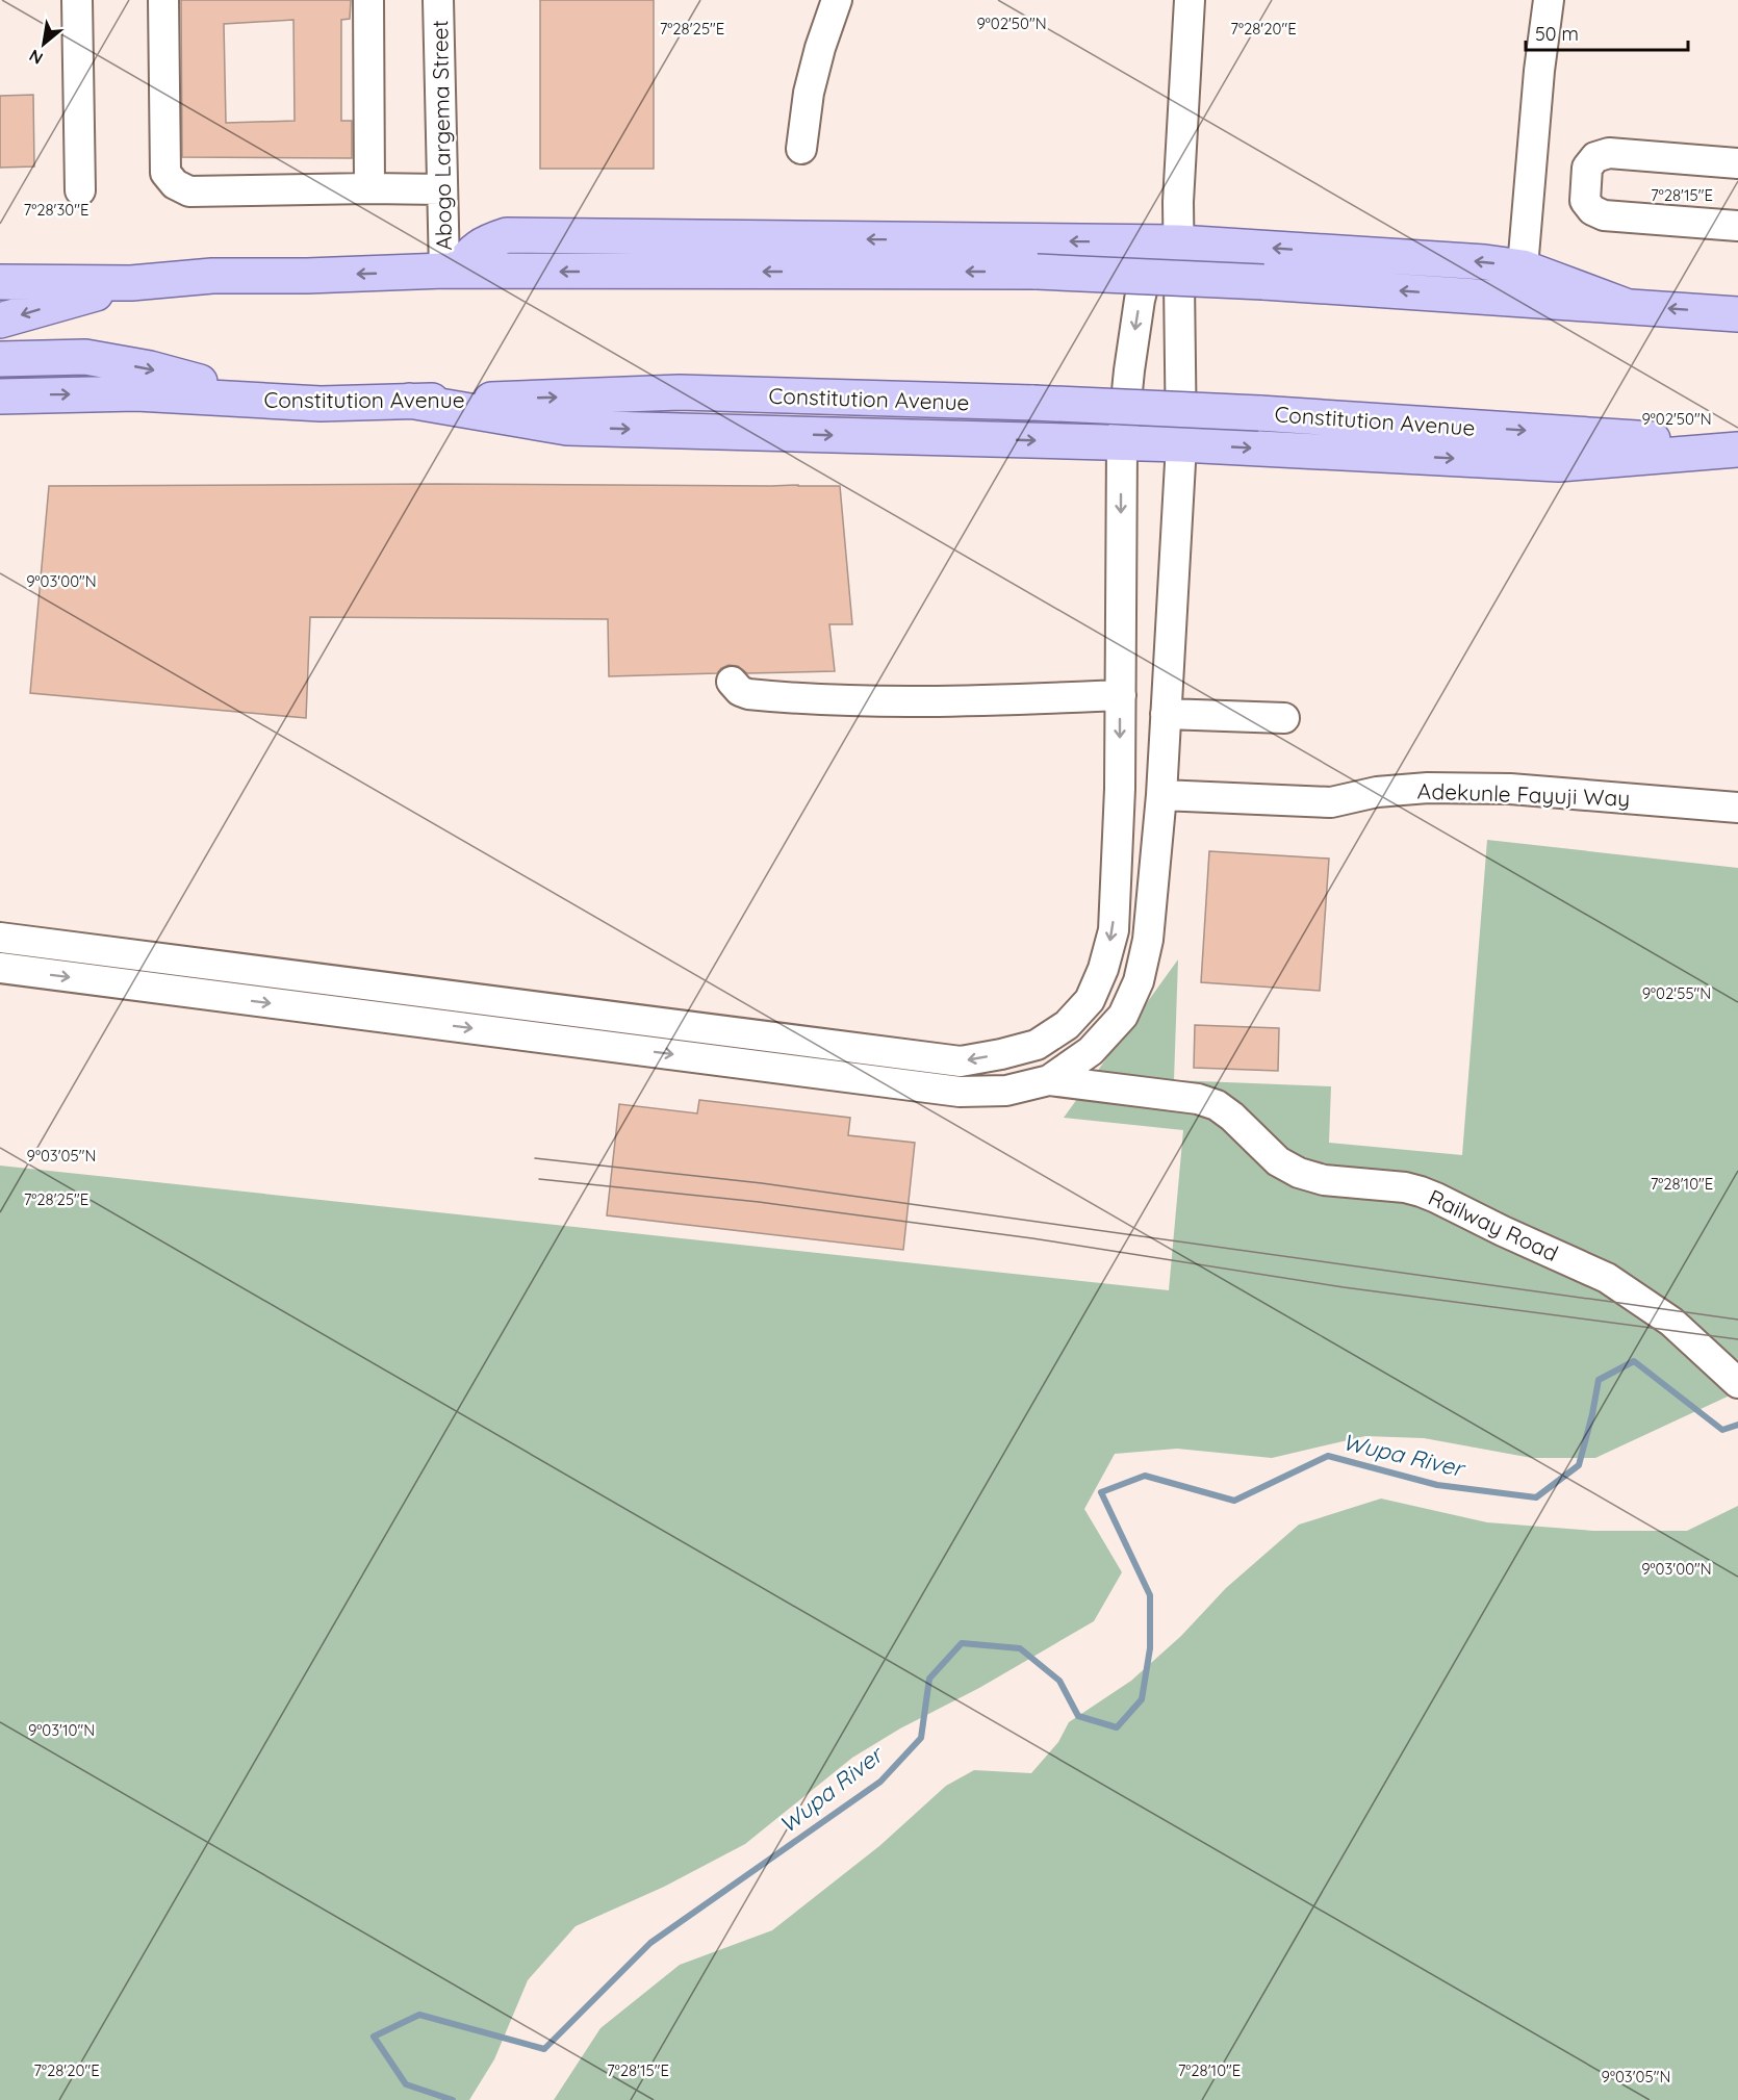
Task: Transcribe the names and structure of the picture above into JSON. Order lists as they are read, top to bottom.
{
  "streets": {
    "main road": ["Constitution Avenue"],
    "street": ["Abogo Largema Street", "Adekunle Fayuji Way", "Railway Road"]
  },
  "water": ["Wupa River"],
  "scale_bar": "50 m",
  "north": "bottom left",
  "coordinates": [
    "9°02'50\"N",
    "7°28'25\"E",
    "7°28'20\"E",
    "7°28'15\"E",
    "7°28'30\"E",
    "9°03'00\"N",
    "9°02'55\"N",
    "9°03'05\"N",
    "7°28'10\"E",
    "9°03'10\"N"
  ]
}
